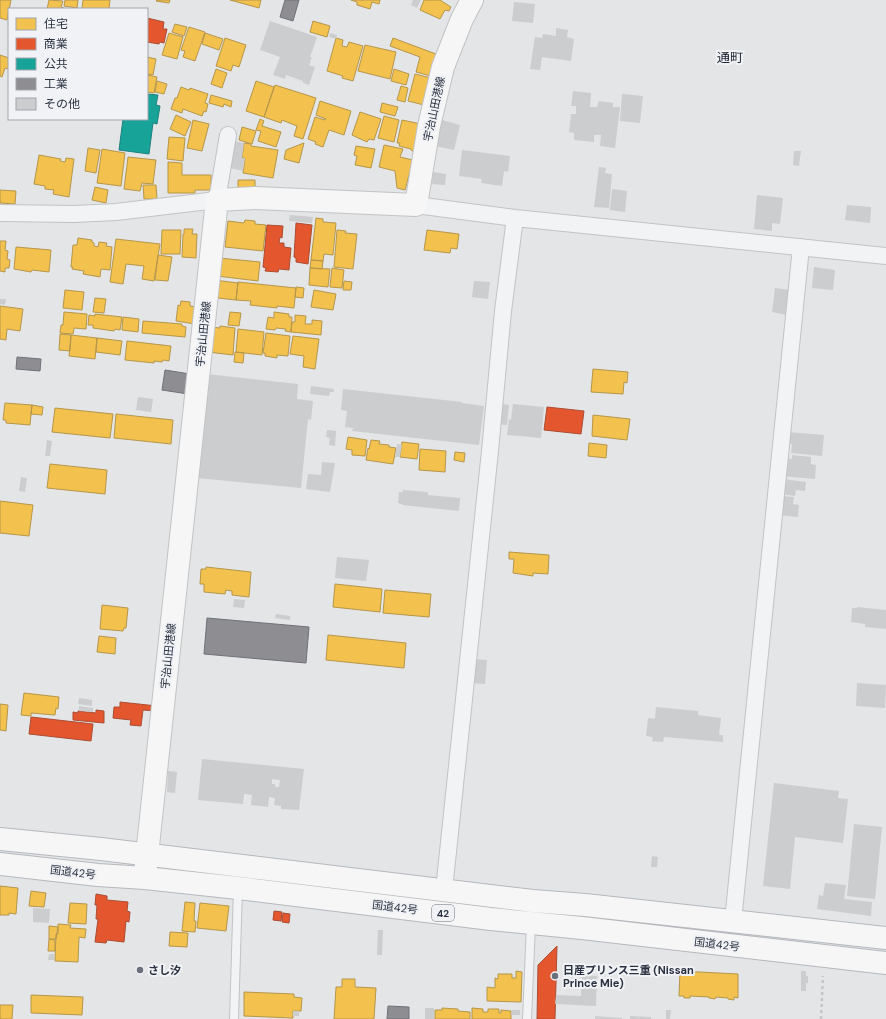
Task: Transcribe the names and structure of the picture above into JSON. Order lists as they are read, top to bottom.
{
  "streets": {
    "main road": ["宇治山田港線", "国道42号", "42"]
  },
  "crossings": [
    ["宇治山田港線", "国道42号"]
  ],
  "districts": ["通町"],
  "places": ["さし汐", "日産プリンス三重 (Nissan Prince Mie)"],
  "legend": [
    "住宅",
    "商業",
    "公共",
    "工業",
    "その他"
  ]
}
